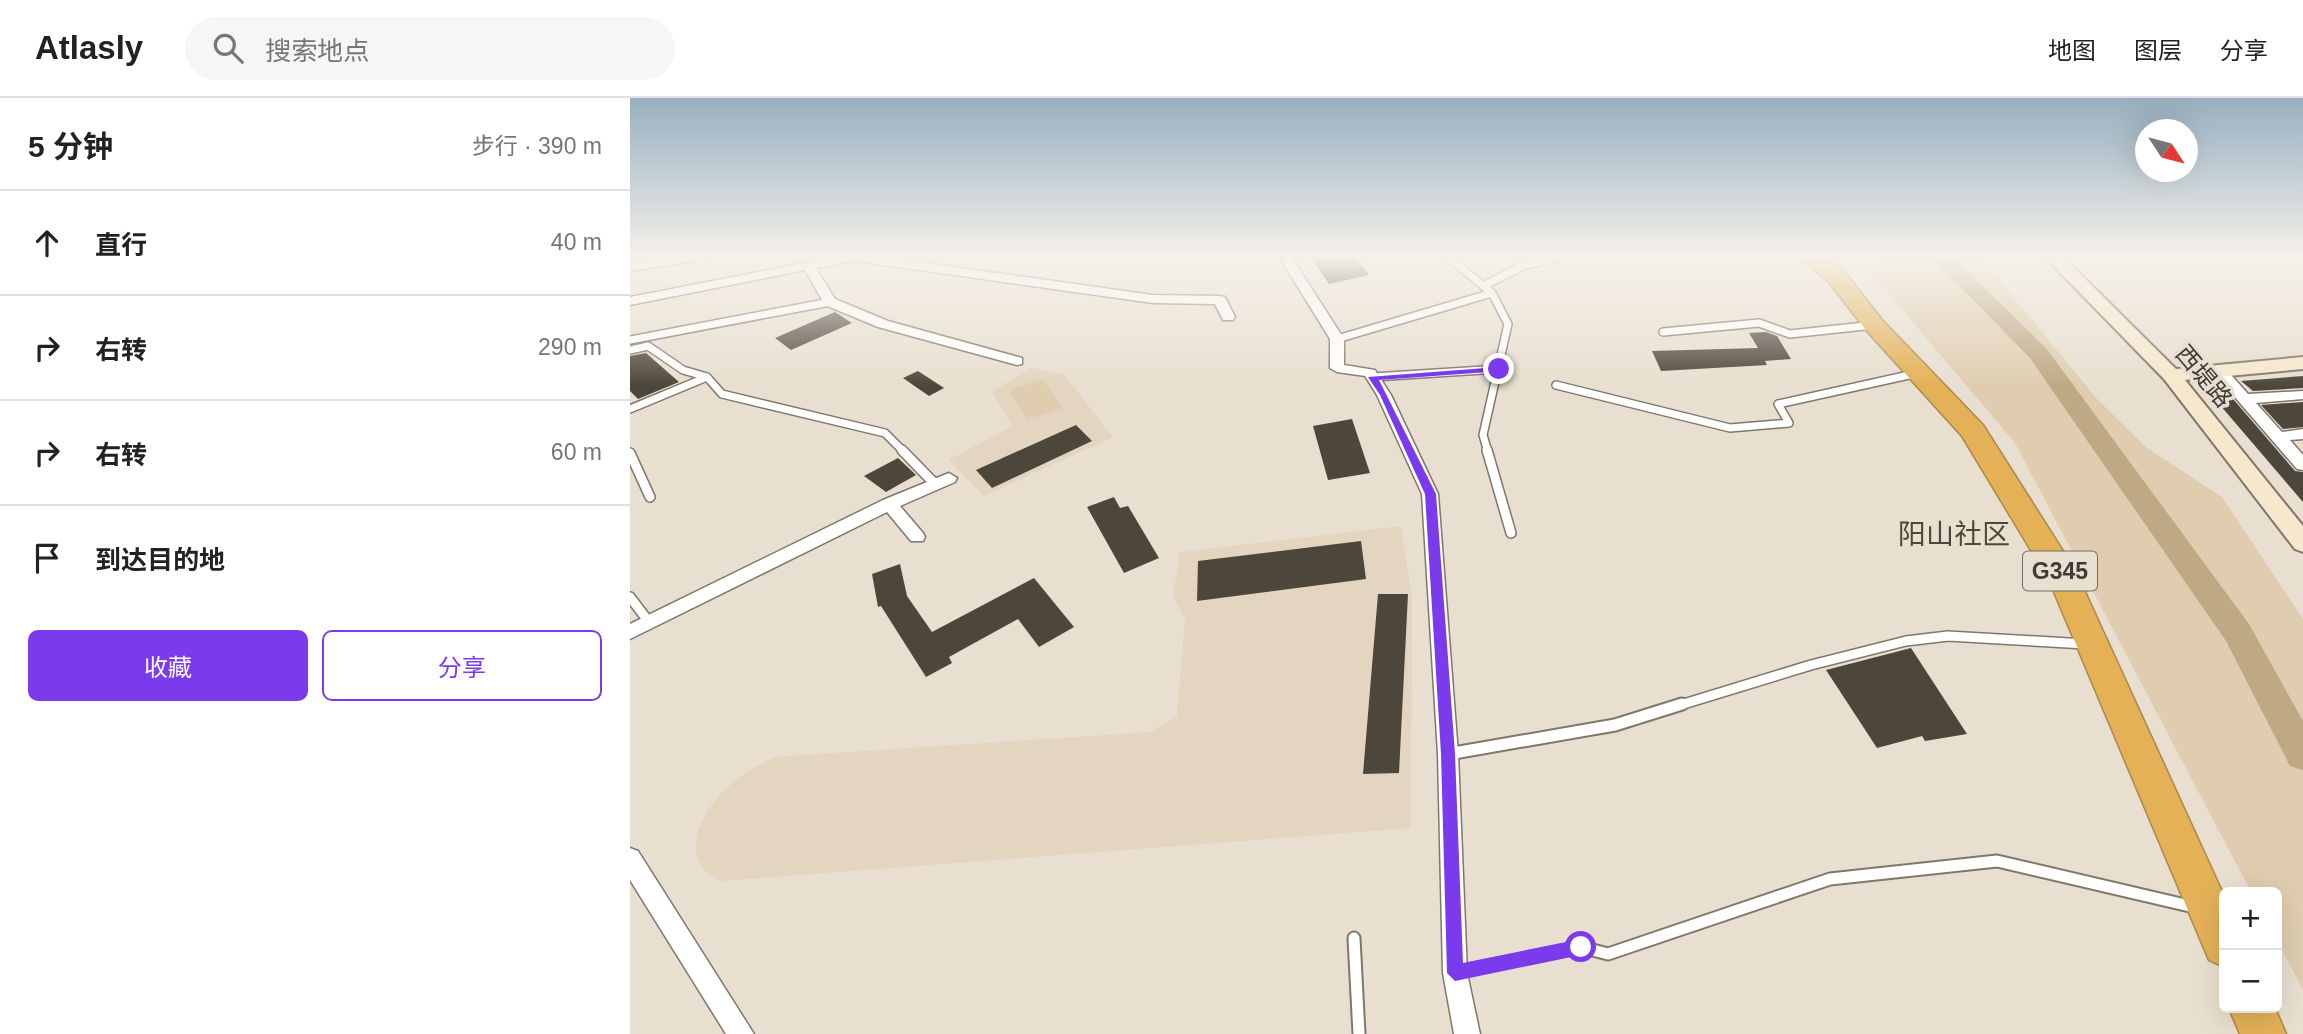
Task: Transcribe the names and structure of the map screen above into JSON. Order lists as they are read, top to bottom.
{
  "streets": {
    "highway": ["G345"],
    "street": ["西堤路"]
  },
  "districts": ["阳山社区"],
  "north": "bottom right",
  "page": {
    "header": "Atlasly",
    "search": "搜索地点",
    "nav": ["地图", "图层", "分享"],
    "heading": ["5 分钟", "步行 · 390 m"],
    "list": [
      ["直行", "40 m"],
      ["右转", "290 m"],
      ["右转", "60 m"],
      "到达目的地"
    ],
    "buttons": ["收藏", "分享"],
    "map_buttons": ["+", "−"]
  }
}
